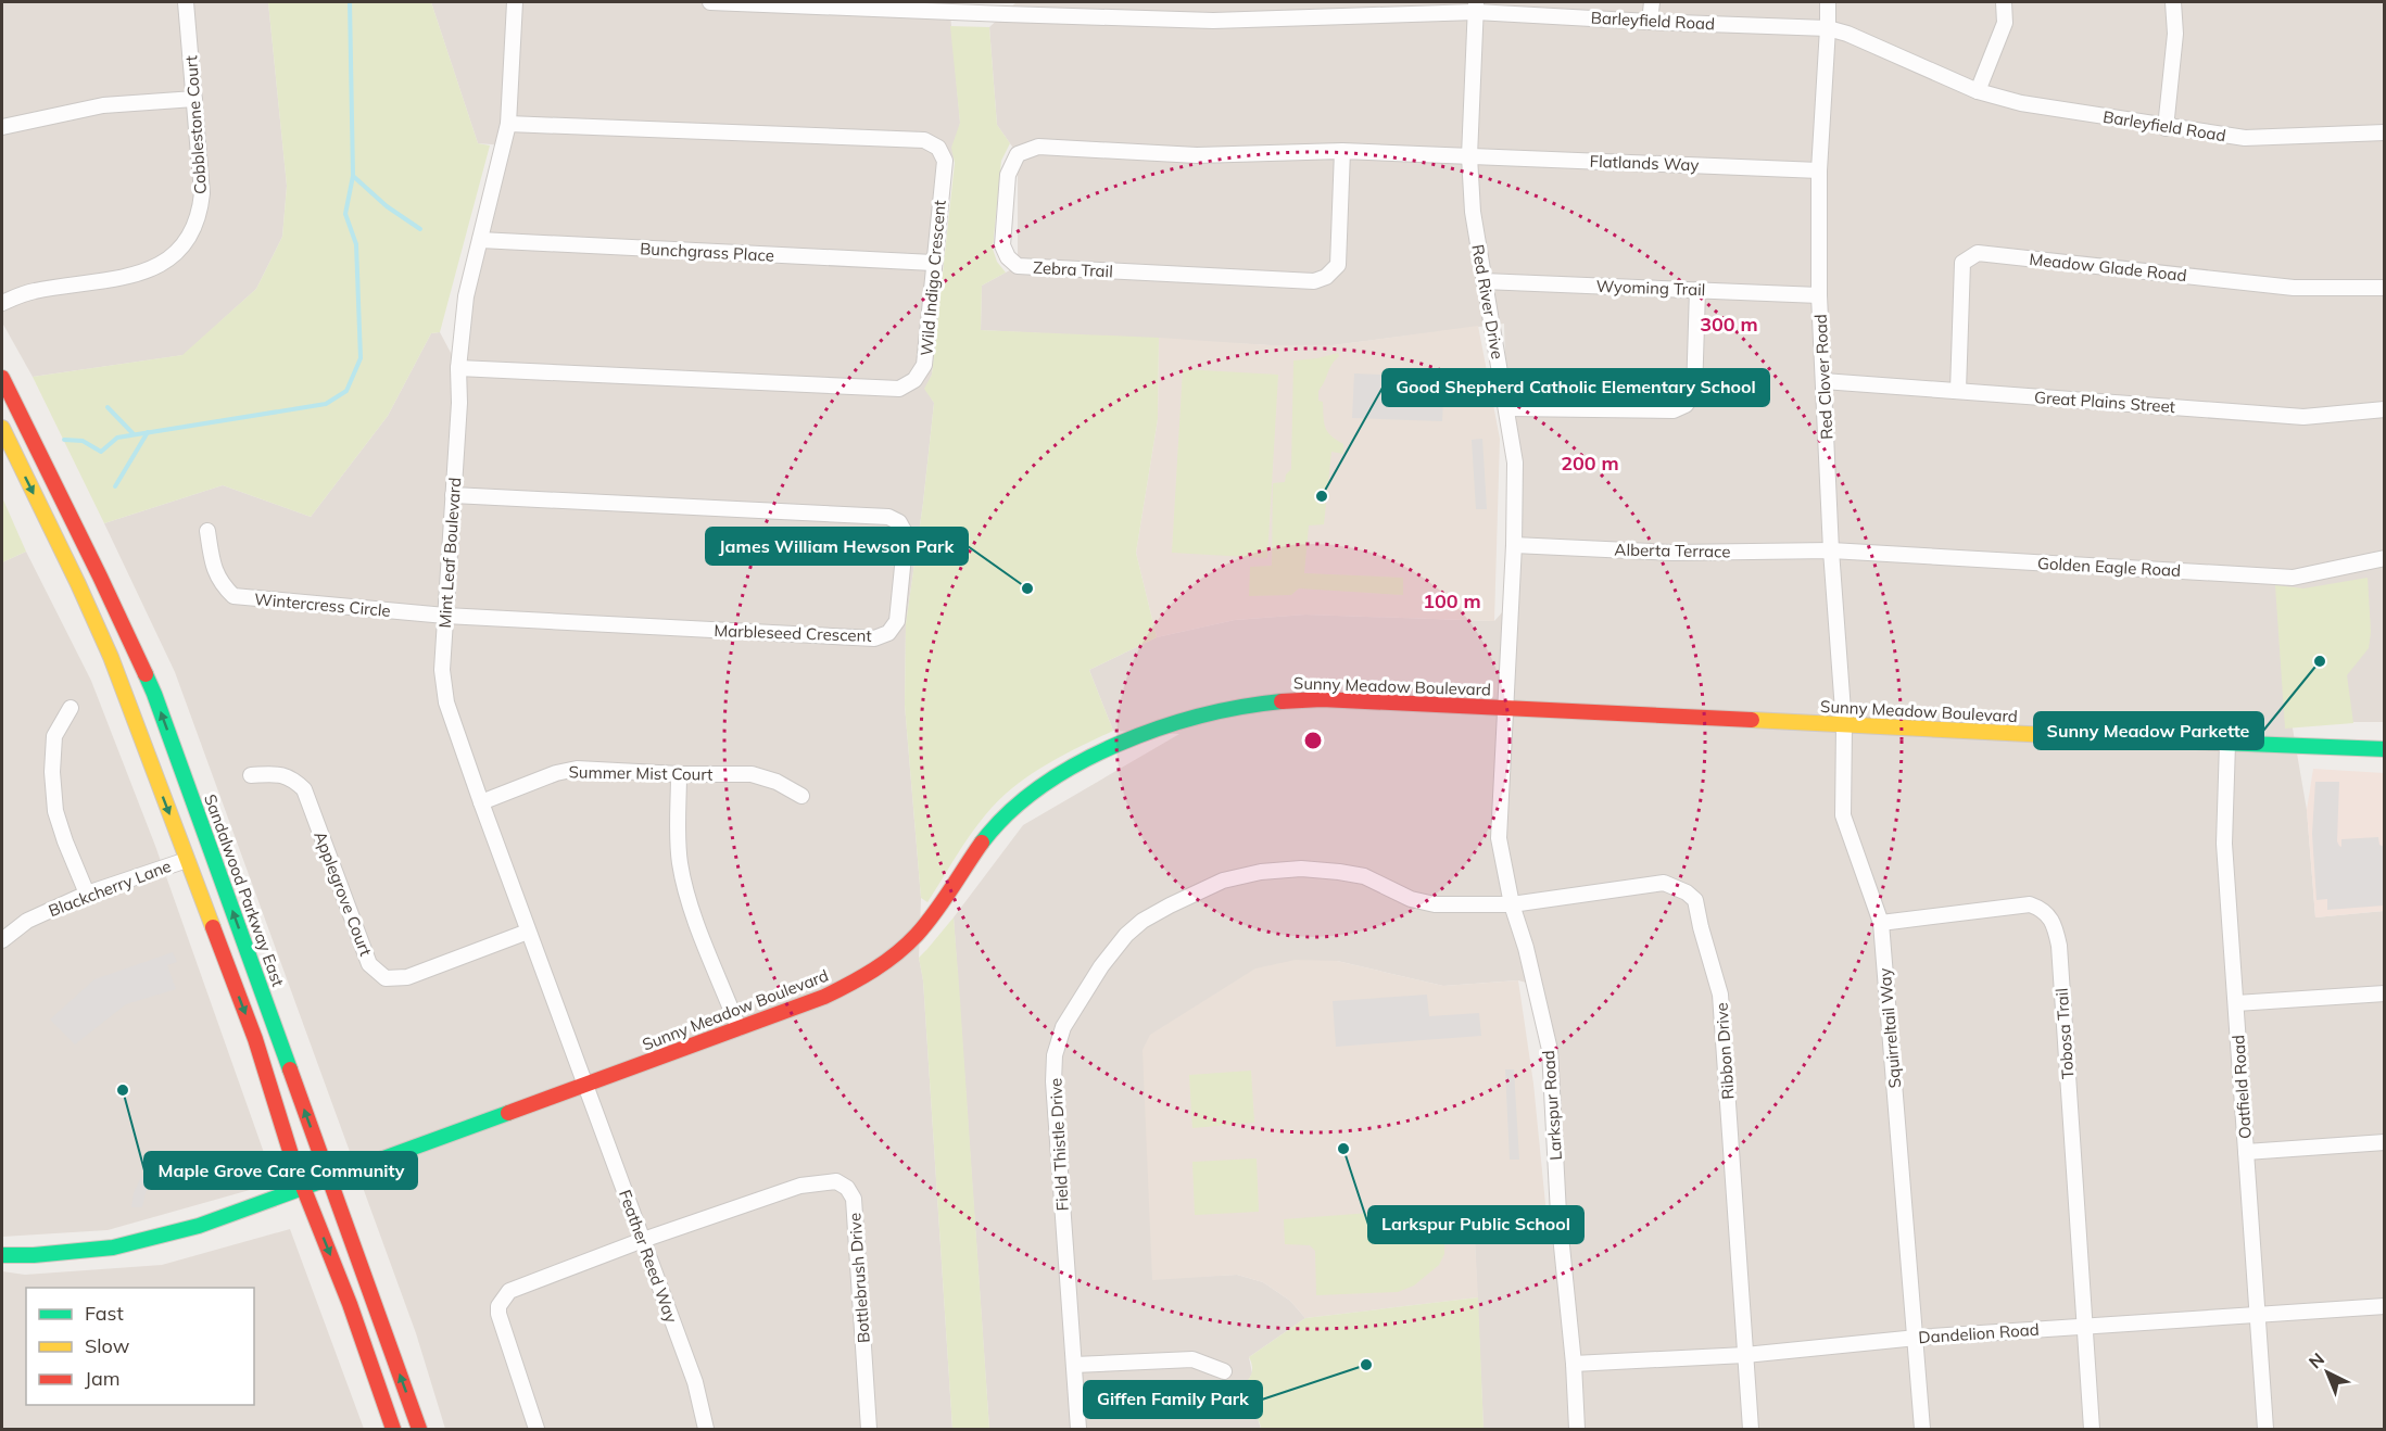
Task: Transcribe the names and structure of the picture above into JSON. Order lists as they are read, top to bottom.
{
  "streets": {
    "street": [
      "Barleyfield Road",
      "Cobblestone Court",
      "Flatlands Way",
      "Bunchgrass Place",
      "Meadow Glade Road",
      "Zebra Trail",
      "Wild Indigo Crescent",
      "Wyoming Trail",
      "Red River Drive",
      "Red Clover Road",
      "Great Plains Street",
      "Alberta Terrace",
      "Mint Leaf Boulevard",
      "Golden Eagle Road",
      "Wintercress Circle",
      "Marbleseed Crescent",
      "Sunny Meadow Boulevard",
      "Summer Mist Court",
      "Blackcherry Lane",
      "Sandalwood Parkway East",
      "Applegrove Court",
      "Squirreltail Way",
      "Tobosa Trail",
      "Ribbon Drive",
      "Oatfield Road",
      "Larkspur Road",
      "Field Thistle Drive",
      "Feather Reed Way",
      "Bottlebrush Drive",
      "Dandelion Road"
    ]
  },
  "crossings": [
    ["Barleyfield Road", "Red River Drive"],
    ["Barleyfield Road", "Red Clover Road"],
    ["Flatlands Way", "Zebra Trail"],
    ["Flatlands Way", "Red River Drive"],
    ["Flatlands Way", "Red Clover Road"],
    ["Bunchgrass Place", "Wild Indigo Crescent"],
    ["Bunchgrass Place", "Mint Leaf Boulevard"],
    ["Meadow Glade Road", "Great Plains Street"],
    ["Zebra Trail", "Red River Drive"],
    ["Wild Indigo Crescent", "Mint Leaf Boulevard"],
    ["Wyoming Trail", "Red River Drive"],
    ["Wyoming Trail", "Red Clover Road"],
    ["Red River Drive", "Alberta Terrace"],
    ["Red River Drive", "Sunny Meadow Boulevard"],
    ["Red River Drive", "Larkspur Road"],
    ["Red Clover Road", "Great Plains Street"],
    ["Red Clover Road", "Alberta Terrace"],
    ["Red Clover Road", "Golden Eagle Road"],
    ["Red Clover Road", "Sunny Meadow Boulevard"],
    ["Red Clover Road", "Squirreltail Way"],
    ["Alberta Terrace", "Golden Eagle Road"],
    ["Mint Leaf Boulevard", "Wintercress Circle"],
    ["Mint Leaf Boulevard", "Marbleseed Crescent"],
    ["Mint Leaf Boulevard", "Sunny Meadow Boulevard"],
    ["Mint Leaf Boulevard", "Summer Mist Court"],
    ["Mint Leaf Boulevard", "Applegrove Court"],
    ["Mint Leaf Boulevard", "Feather Reed Way"],
    ["Wintercress Circle", "Marbleseed Crescent"],
    ["Sunny Meadow Boulevard", "Sandalwood Parkway East"],
    ["Sunny Meadow Boulevard", "Squirreltail Way"],
    ["Sunny Meadow Boulevard", "Oatfield Road"],
    ["Sunny Meadow Boulevard", "Larkspur Road"],
    ["Sunny Meadow Boulevard", "Feather Reed Way"],
    ["Squirreltail Way", "Tobosa Trail"],
    ["Squirreltail Way", "Dandelion Road"],
    ["Tobosa Trail", "Dandelion Road"],
    ["Ribbon Drive", "Larkspur Road"],
    ["Ribbon Drive", "Field Thistle Drive"],
    ["Ribbon Drive", "Dandelion Road"],
    ["Oatfield Road", "Dandelion Road"],
    ["Larkspur Road", "Field Thistle Drive"],
    ["Larkspur Road", "Dandelion Road"],
    ["Feather Reed Way", "Bottlebrush Drive"]
  ],
  "places": [
    "Good Shepherd Catholic Elementary School",
    "James William Hewson Park",
    "Sunny Meadow Parkette",
    "Maple Grove Care Community",
    "Larkspur Public School",
    "Giffen Family Park"
  ],
  "legend": ["Fast", "Slow", "Jam"],
  "north": "top left",
  "rings": ["300 m", "200 m", "100 m"]
}
